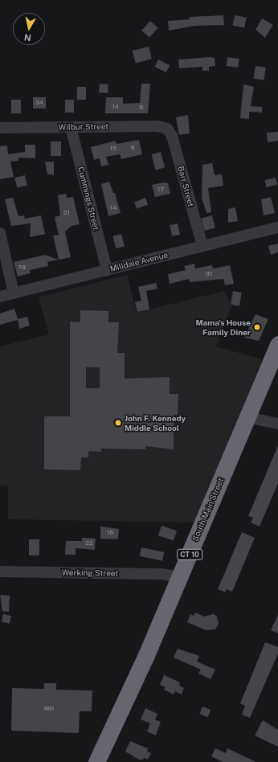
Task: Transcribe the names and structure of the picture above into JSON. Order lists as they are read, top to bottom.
{
  "streets": {
    "highway": ["South Main Street", "CT 10"],
    "street": [
      "Wilbur Street",
      "Barr Street",
      "Cummings Street",
      "Milldale Avenue",
      "Werking Street"
    ]
  },
  "crossings": [
    ["Wilbur Street", "Barr Street"],
    ["Wilbur Street", "Cummings Street"],
    ["Barr Street", "Milldale Avenue"],
    ["Cummings Street", "Milldale Avenue"],
    ["South Main Street", "Werking Street"]
  ],
  "places": ["Mama's House Family Diner", "John F. Kennedy Middle School"],
  "house_numbers": [
    "34",
    "14",
    "6",
    "9",
    "15",
    "17",
    "14",
    "21",
    "78",
    "31",
    "16",
    "22",
    "991"
  ],
  "north": "bottom"
}
